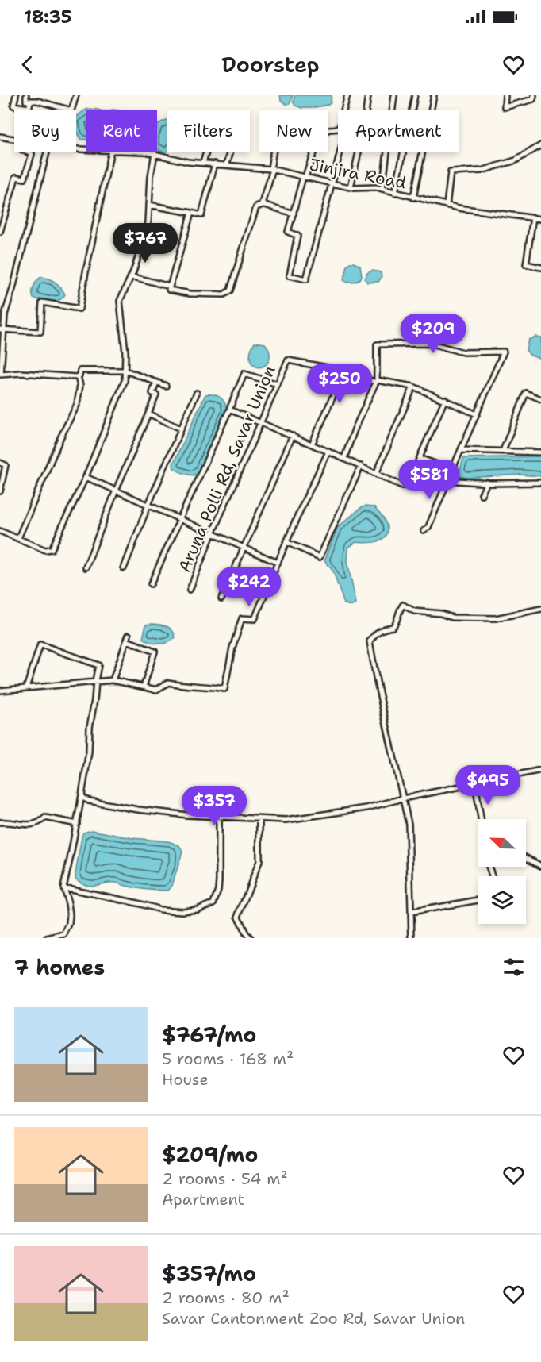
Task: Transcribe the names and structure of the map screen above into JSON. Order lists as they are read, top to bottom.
{
  "streets": {
    "street": ["Jinjira Road", "Aruna Polli Rd, Savar Union"]
  },
  "north": "top left",
  "page": {
    "status": "18:35",
    "header": "Doorstep",
    "chip": [
      "Buy",
      "Rent",
      "Filters",
      "New",
      "Apartment"
    ],
    "price": [
      "$767",
      "$209",
      "$250",
      "$581",
      "$242",
      "$495",
      "$357"
    ],
    "heading": "7 homes",
    "list": [
      {
        "name": "$767/mo",
        "note": "5 rooms · 168 m² · House"
      },
      {
        "name": "$209/mo",
        "note": "2 rooms · 54 m² · Apartment"
      },
      {
        "name": "$357/mo",
        "note": "2 rooms · 80 m² · Savar Cantonment Zoo Rd, Savar Union"
      }
    ]
  }
}
